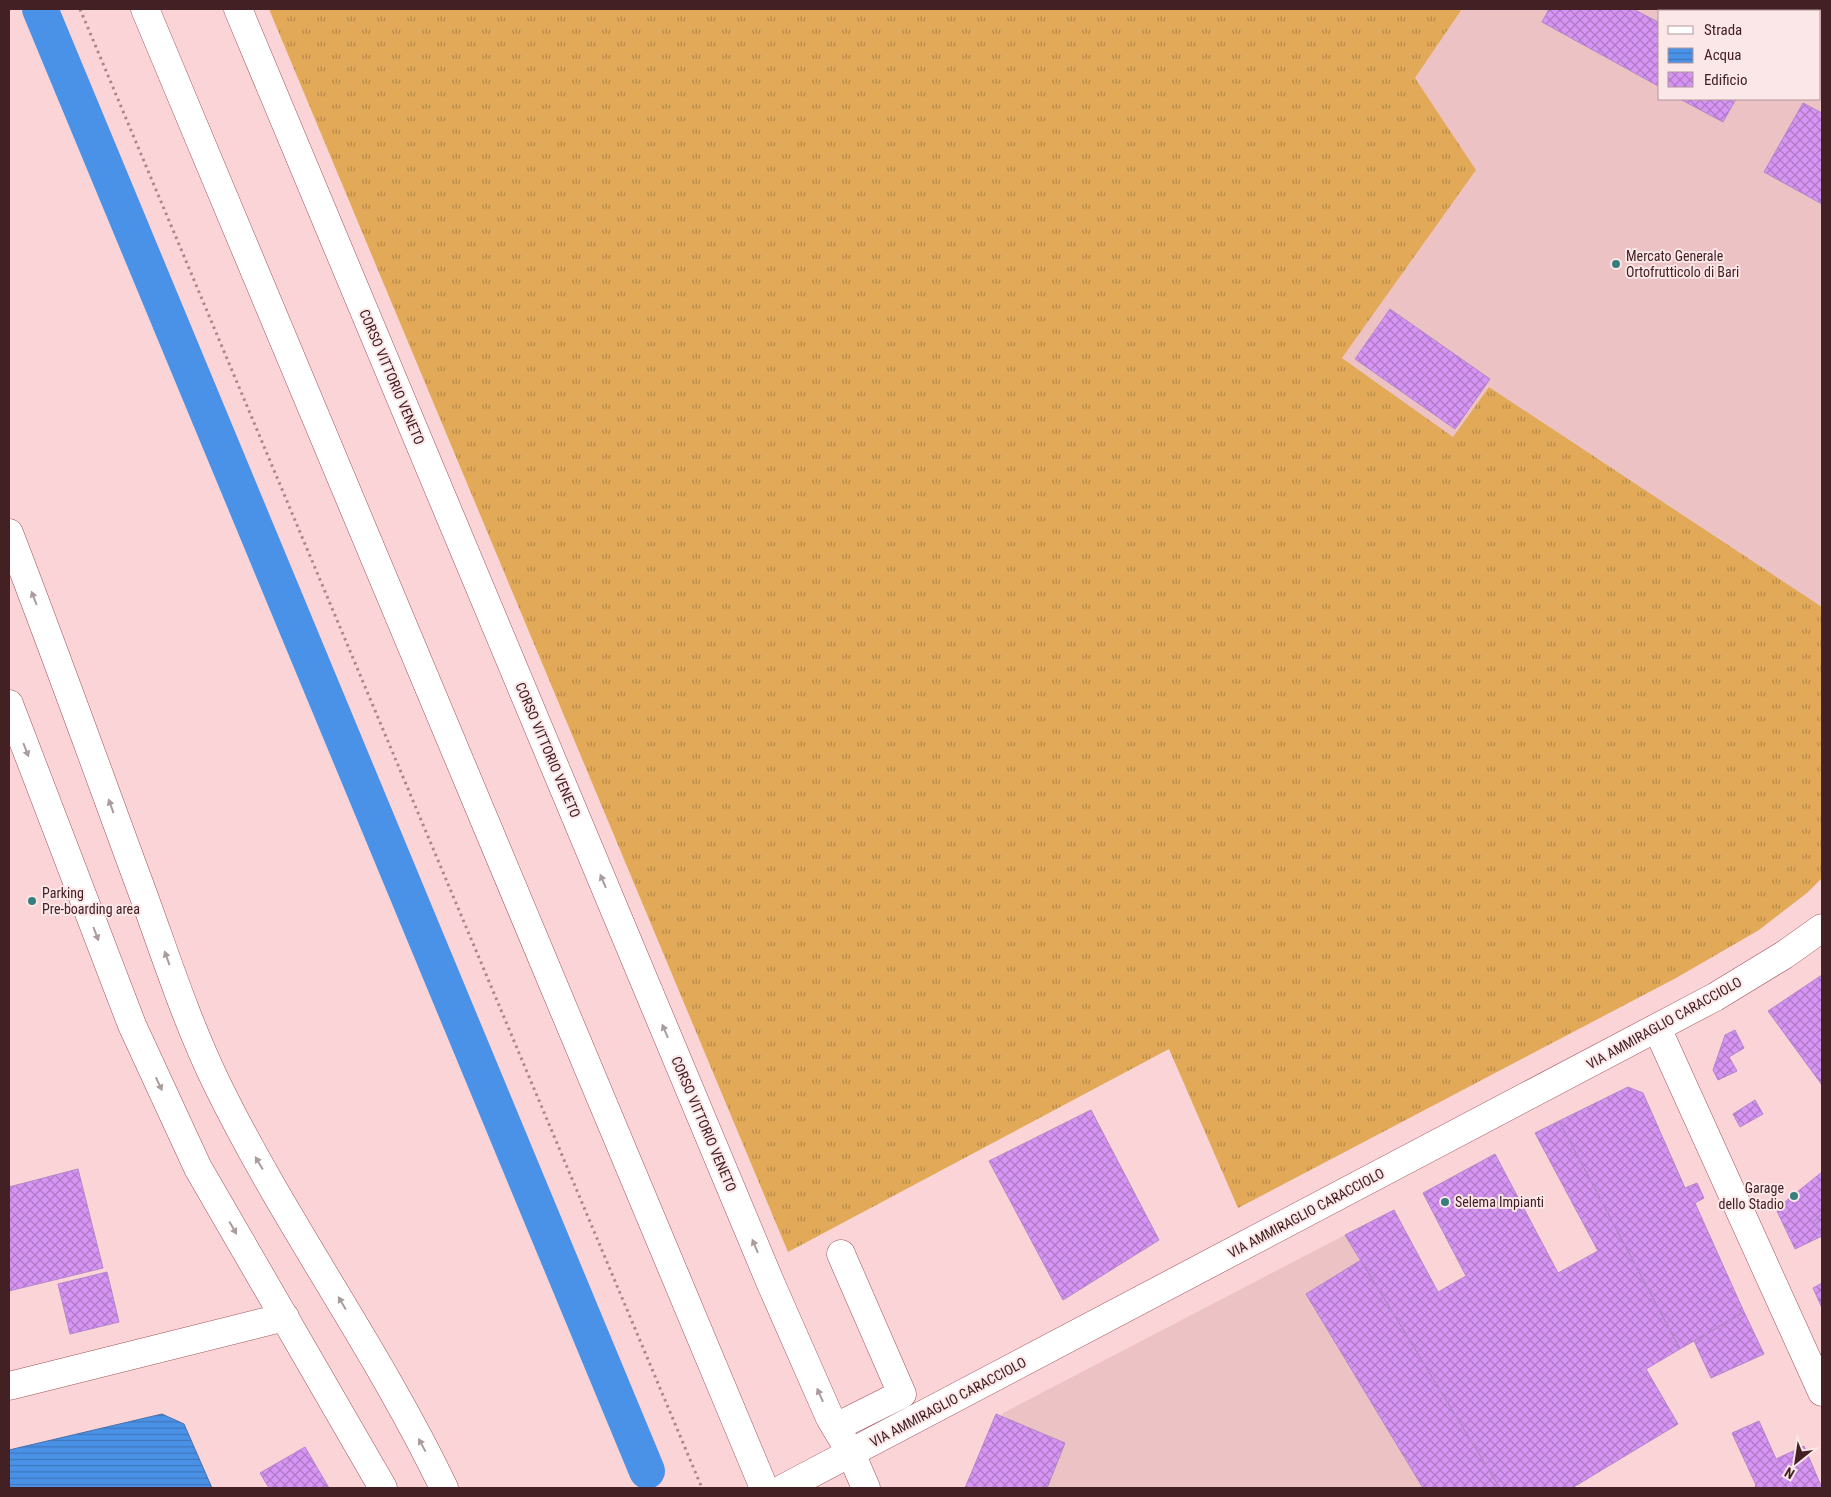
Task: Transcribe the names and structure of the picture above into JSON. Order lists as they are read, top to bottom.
{
  "streets": {
    "street": ["CORSO VITTORIO VENETO", "VIA AMMIRAGLIO CARACCIOLO"]
  },
  "crossings": [
    ["CORSO VITTORIO VENETO", "VIA AMMIRAGLIO CARACCIOLO"]
  ],
  "places": [
    "Mercato Generale Ortofrutticolo di Bari",
    "Parking Pre-boarding area",
    "Garage dello Stadio",
    "Selema Impianti"
  ],
  "legend": ["Strada", "Acqua", "Edificio"],
  "north": "bottom left"
}
